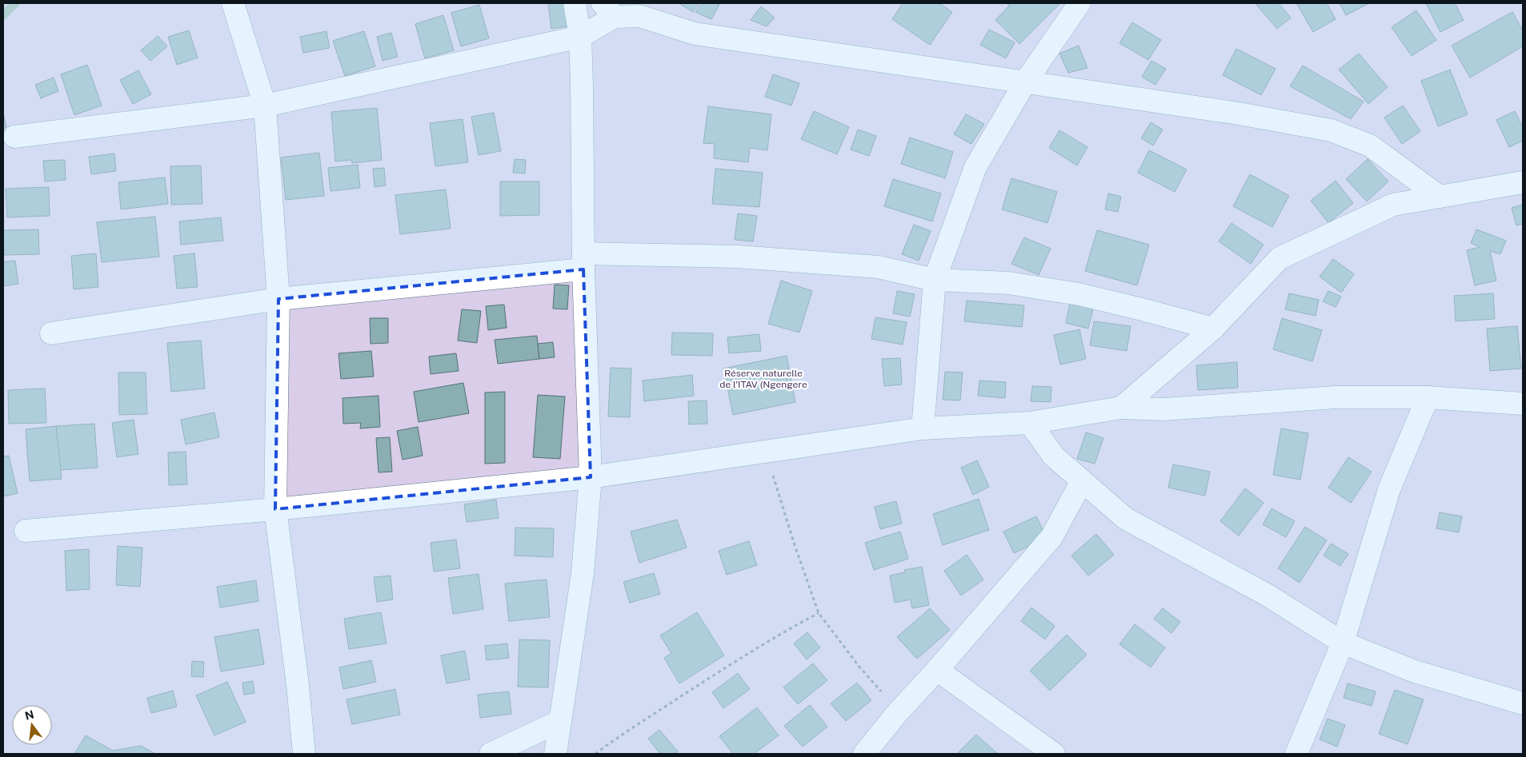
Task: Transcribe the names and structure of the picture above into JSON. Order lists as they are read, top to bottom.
{
  "parks": ["Réserve naturelle de l'ITAV (Ngengere"],
  "north": "top"
}
